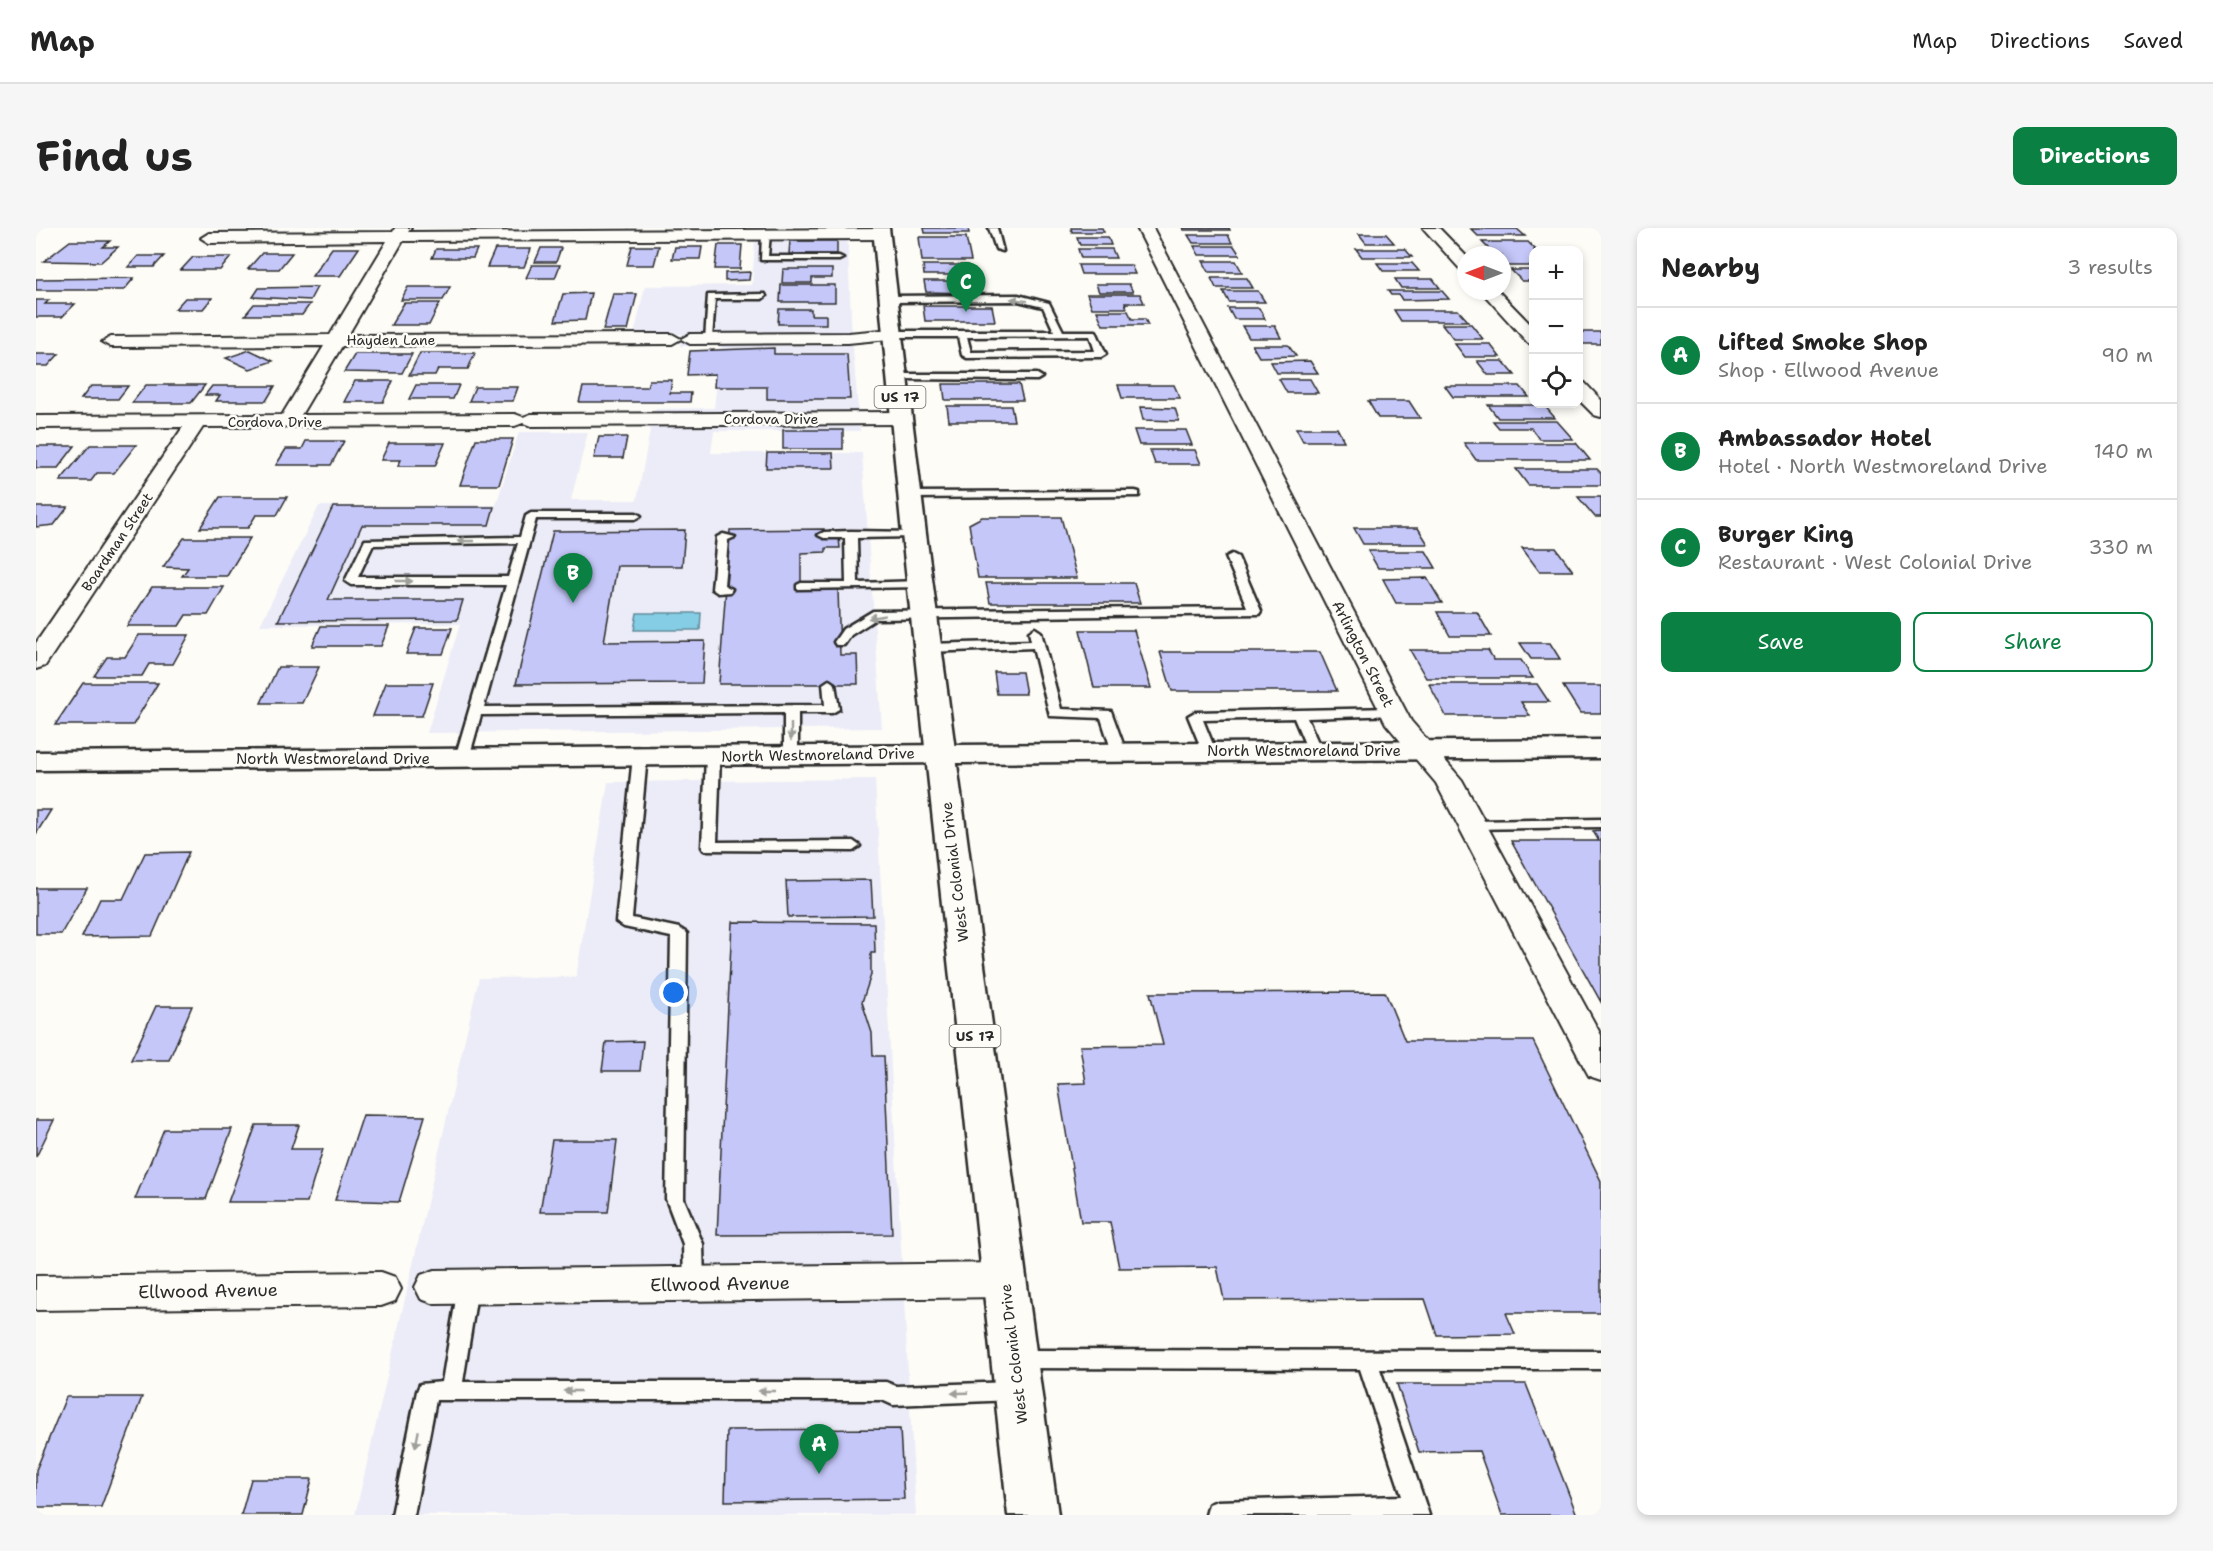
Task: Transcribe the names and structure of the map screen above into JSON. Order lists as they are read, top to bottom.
{
  "streets": {
    "main road": ["US 17", "North Westmoreland Drive", "West Colonial Drive"],
    "street": [
      "Hayden Lane",
      "Cordova Drive",
      "Boardman Street",
      "Arlington Street",
      "Ellwood Avenue"
    ]
  },
  "crossings": [
    ["Hayden Lane", "West Colonial Drive"],
    ["Cordova Drive", "Boardman Street"],
    ["Cordova Drive", "West Colonial Drive"],
    ["Arlington Street", "North Westmoreland Drive"],
    ["North Westmoreland Drive", "West Colonial Drive"],
    ["West Colonial Drive", "Ellwood Avenue"]
  ],
  "north": "left",
  "page": {
    "header": "Map",
    "nav": ["Map", "Directions", "Saved"],
    "buttons": [
      "Directions",
      ["Save", "Share"]
    ],
    "title": "Find us",
    "heading": ["Nearby", "3 results"],
    "map_buttons": ["+", "−"],
    "pins": ["C", "B", "A"],
    "list": [
      {
        "mark": "A",
        "name": "Lifted Smoke Shop",
        "note": "Shop · Ellwood Avenue",
        "value": "90 m"
      },
      {
        "mark": "B",
        "name": "Ambassador Hotel",
        "note": "Hotel · North Westmoreland Drive",
        "value": "140 m"
      },
      {
        "mark": "C",
        "name": "Burger King",
        "note": "Restaurant · West Colonial Drive",
        "value": "330 m"
      }
    ]
  }
}
